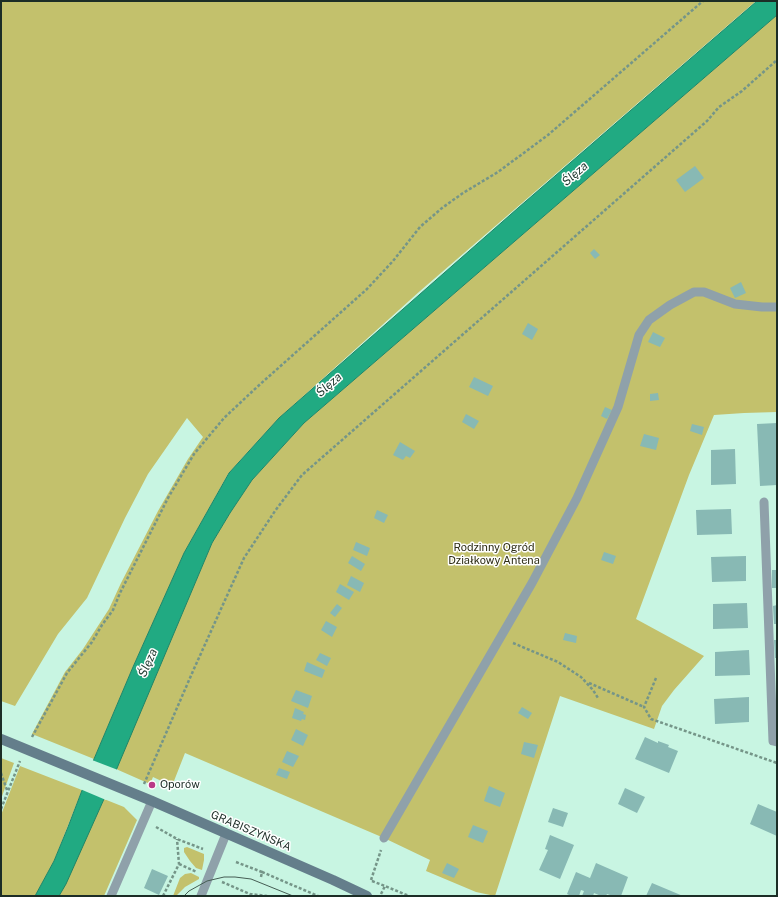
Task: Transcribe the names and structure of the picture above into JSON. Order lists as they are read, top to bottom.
{
  "streets": {
    "main road": ["GRABISZYŃSKA"]
  },
  "water": ["Ślęza"],
  "parks": ["Rodzinny Ogród Działkowy Antena"],
  "places": ["Oporów"]
}
